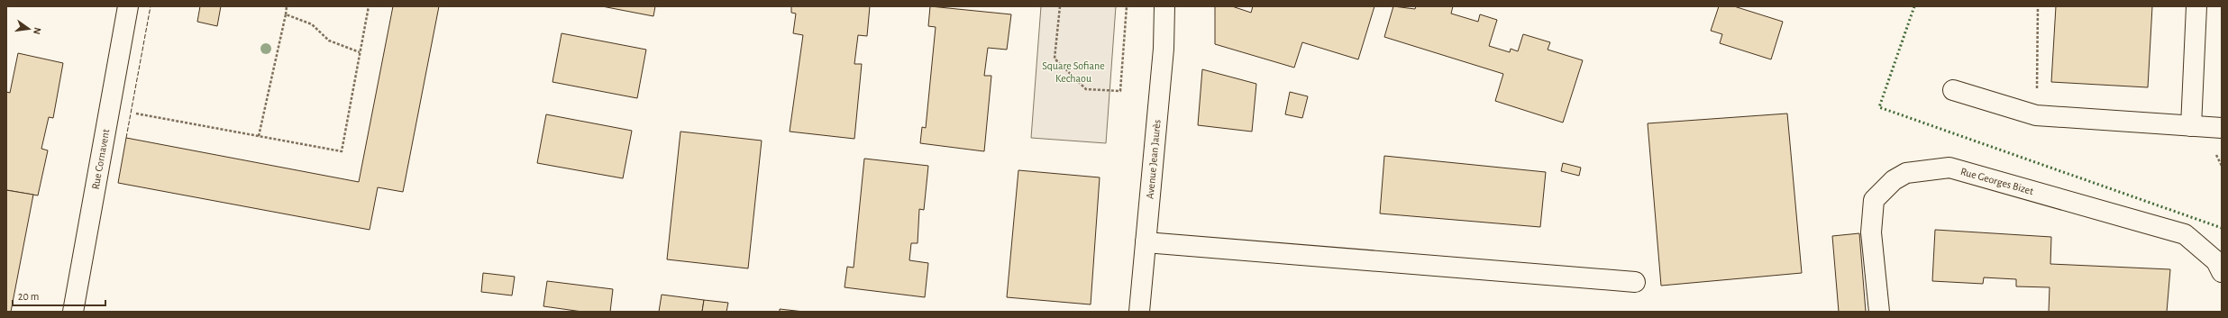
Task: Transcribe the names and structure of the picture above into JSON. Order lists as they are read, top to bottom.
{
  "streets": {
    "street": ["Rue Cornavent", "Avenue Jean Jaurès", "Rue Georges Bizet"]
  },
  "parks": ["Square Sofiane Kechaou"],
  "scale_bar": "20 m",
  "north": "right"
}
